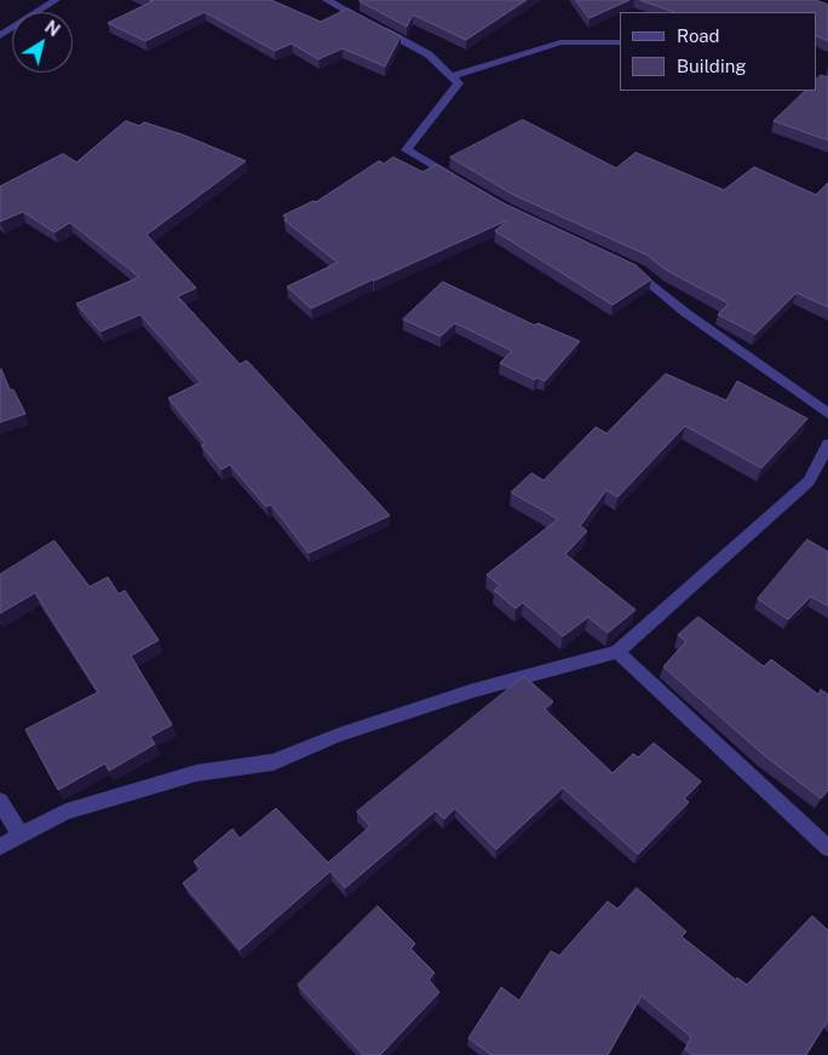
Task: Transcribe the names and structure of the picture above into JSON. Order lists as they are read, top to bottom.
{
  "legend": ["Road", "Building"],
  "north": "top right"
}
